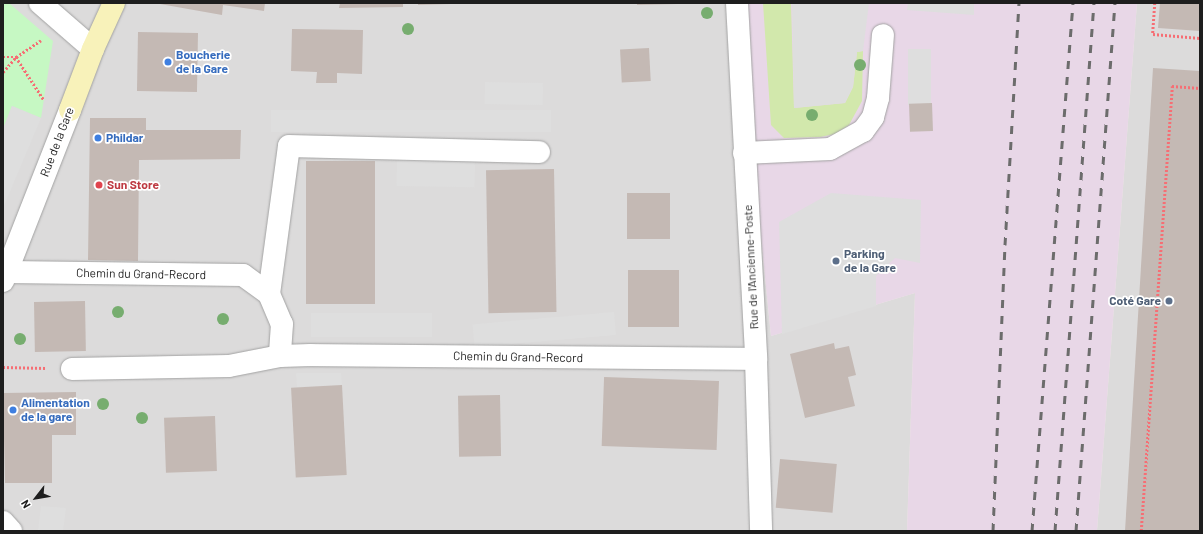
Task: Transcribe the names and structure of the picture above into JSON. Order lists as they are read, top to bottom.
{
  "streets": {
    "street": ["Rue de la Gare", "Rue de l'Ancienne-Poste", "Chemin du Grand-Record"]
  },
  "crossings": [
    ["Rue de la Gare", "Chemin du Grand-Record"],
    ["Rue de l'Ancienne-Poste", "Chemin du Grand-Record"]
  ],
  "places": [
    "Boucherie de la Gare",
    "Phildar",
    "Sun Store",
    "Parking de la Gare",
    "Coté Gare",
    "Alimentation de la gare"
  ],
  "north": "bottom left"
}
